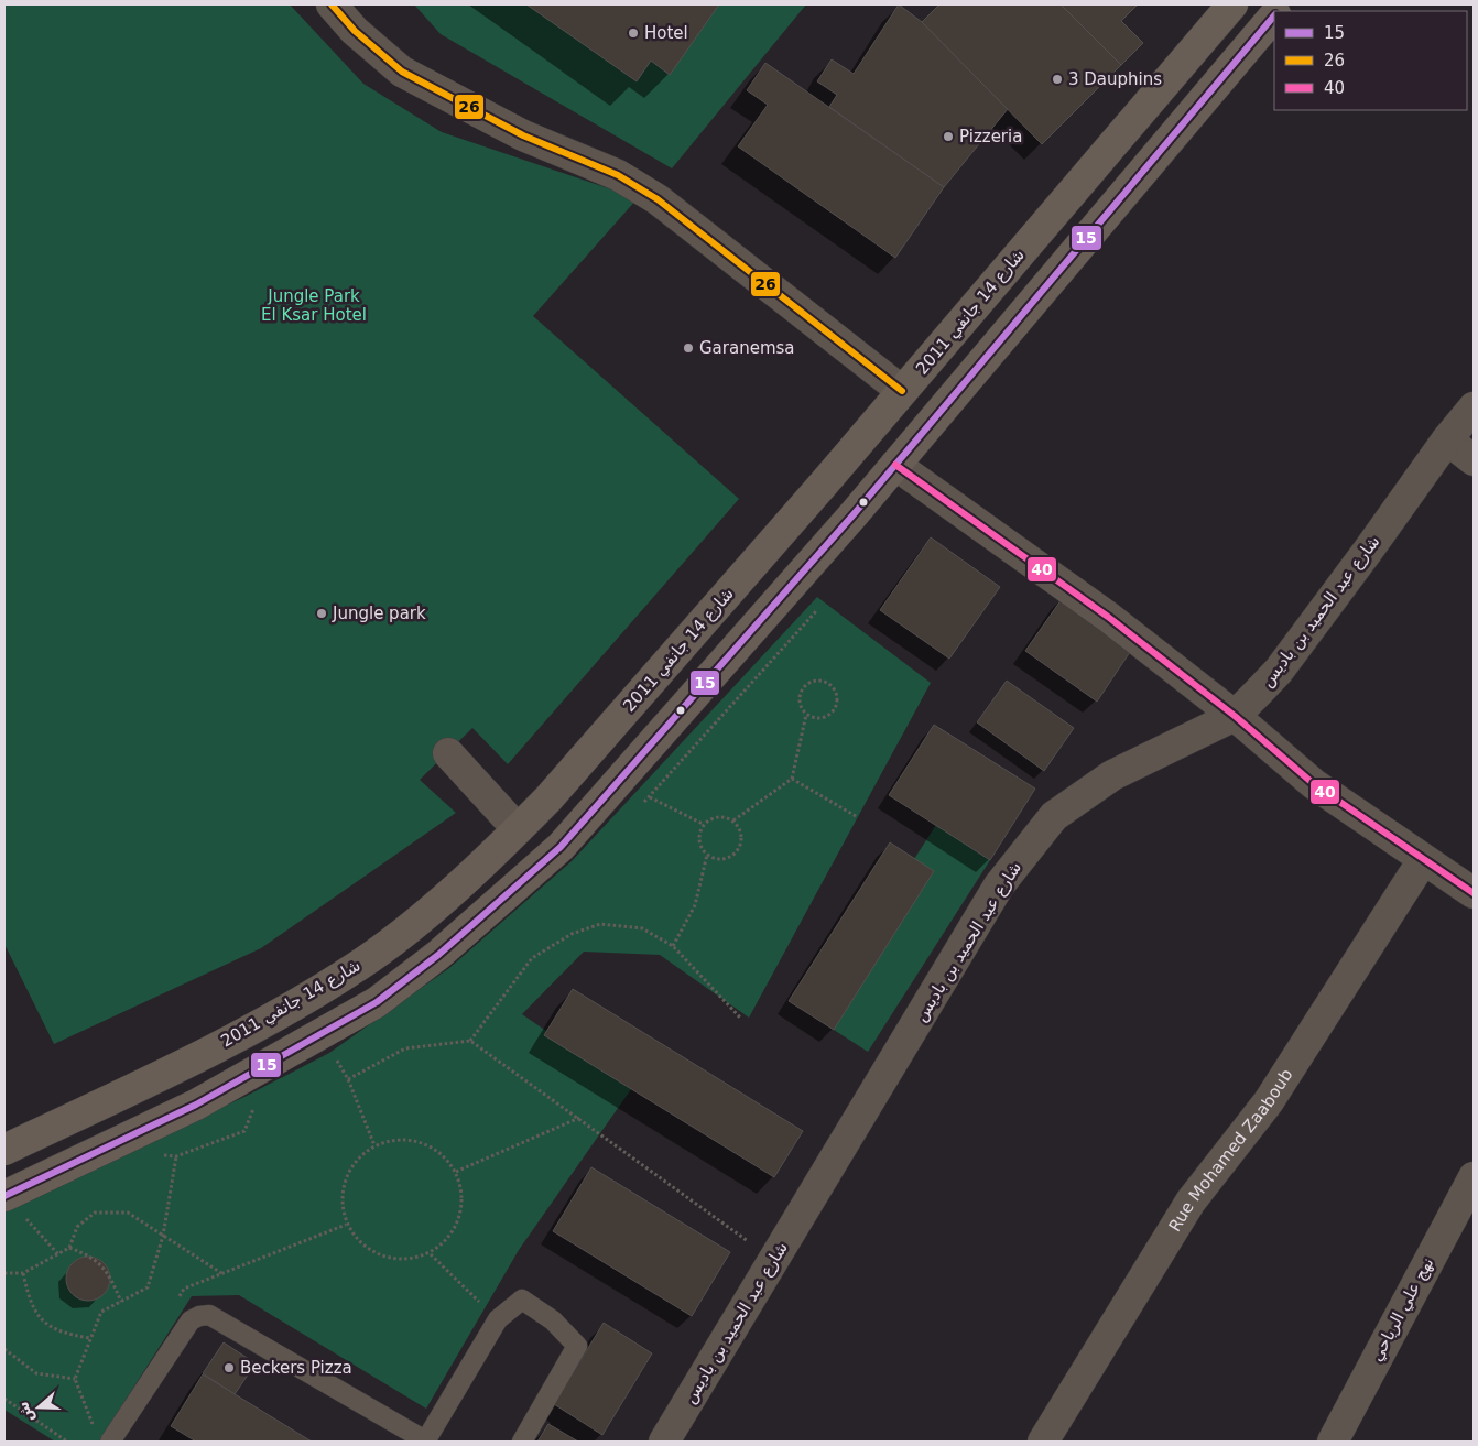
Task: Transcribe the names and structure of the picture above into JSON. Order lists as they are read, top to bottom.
{
  "streets": {
    "main road": ["شارع 14 جانفي 2011"],
    "street": ["شارع عبد الحميد بن باديس", "Rue Mohamed Zaaboub", "نهج علي الرياحي"]
  },
  "parks": ["Jungle Park El Ksar Hotel"],
  "places": [
    "Hotel",
    "3 Dauphins",
    "Pizzeria",
    "Garanemsa",
    "Jungle park",
    "Beckers Pizza"
  ],
  "lines": ["transit line 26", "transit line 15", "transit line 40"],
  "legend": ["15", "26", "40"],
  "north": "left"
}
